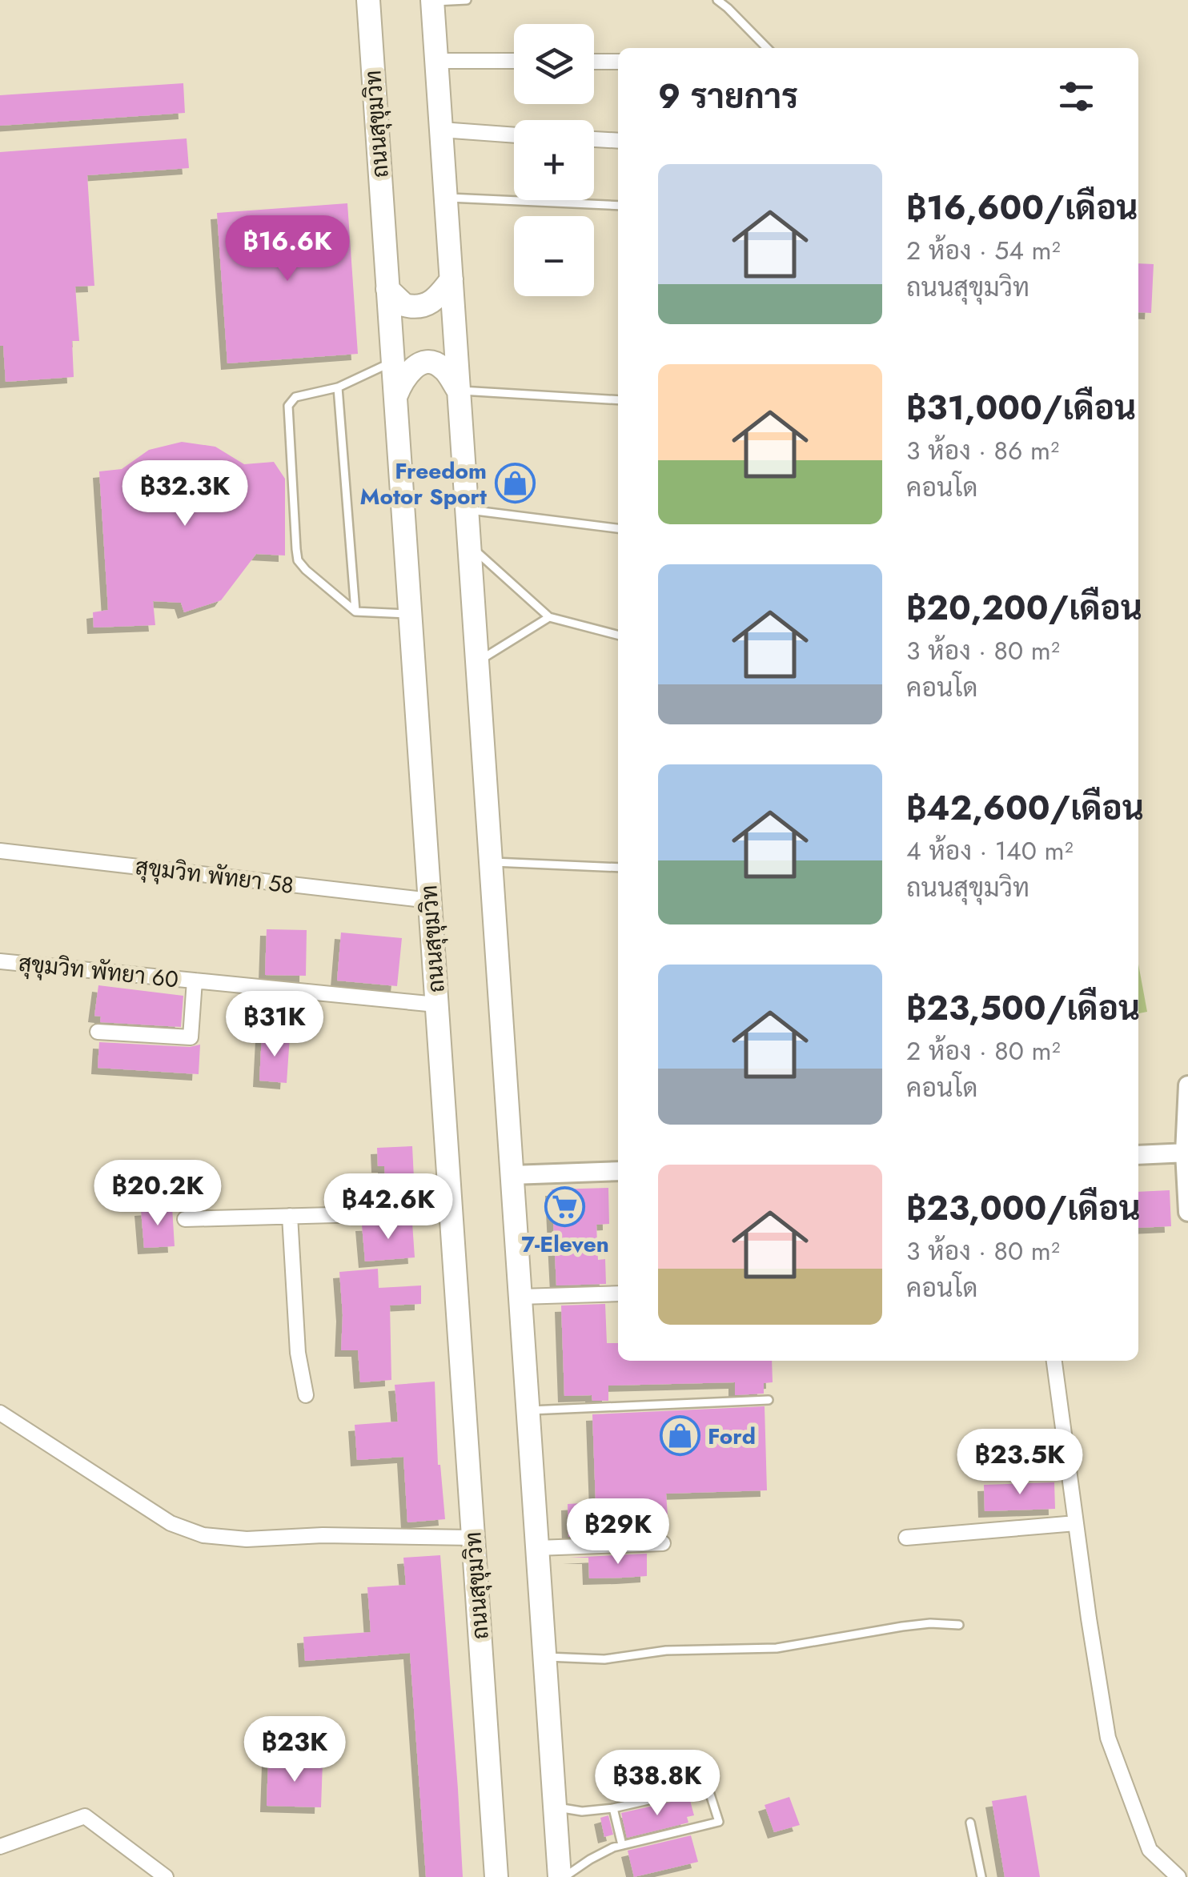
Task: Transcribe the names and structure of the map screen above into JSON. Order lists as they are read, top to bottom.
{
  "streets": {
    "highway": ["ถนนสุขุมวิท"],
    "street": ["สุขุมวิท พัทยา 58", "สุขุมวิท พัทยา 60"]
  },
  "crossings": [
    ["ถนนสุขุมวิท", "สุขุมวิท พัทยา 58"],
    ["ถนนสุขุมวิท", "สุขุมวิท พัทยา 60"]
  ],
  "places": {
    "shop": ["Freedom Motor Sport", "Ford"],
    "supermarket": ["7-Eleven"]
  },
  "page": {
    "map_buttons": ["+", "−"],
    "heading": "9 รายการ",
    "list": [
      {
        "name": "฿16,600/เดือน",
        "note": "2 ห้อง · 54 m² · ถนนสุขุมวิท"
      },
      {
        "name": "฿31,000/เดือน",
        "note": "3 ห้อง · 86 m² · คอนโด"
      },
      {
        "name": "฿20,200/เดือน",
        "note": "3 ห้อง · 80 m² · คอนโด"
      },
      {
        "name": "฿42,600/เดือน",
        "note": "4 ห้อง · 140 m² · ถนนสุขุมวิท"
      },
      {
        "name": "฿23,500/เดือน",
        "note": "2 ห้อง · 80 m² · คอนโด"
      },
      {
        "name": "฿23,000/เดือน",
        "note": "3 ห้อง · 80 m² · คอนโด"
      }
    ],
    "price": [
      "฿16.6K",
      "฿32.3K",
      "฿31K",
      "฿20.2K",
      "฿42.6K",
      "฿23.5K",
      "฿29K",
      "฿23K",
      "฿38.8K"
    ]
  }
}
